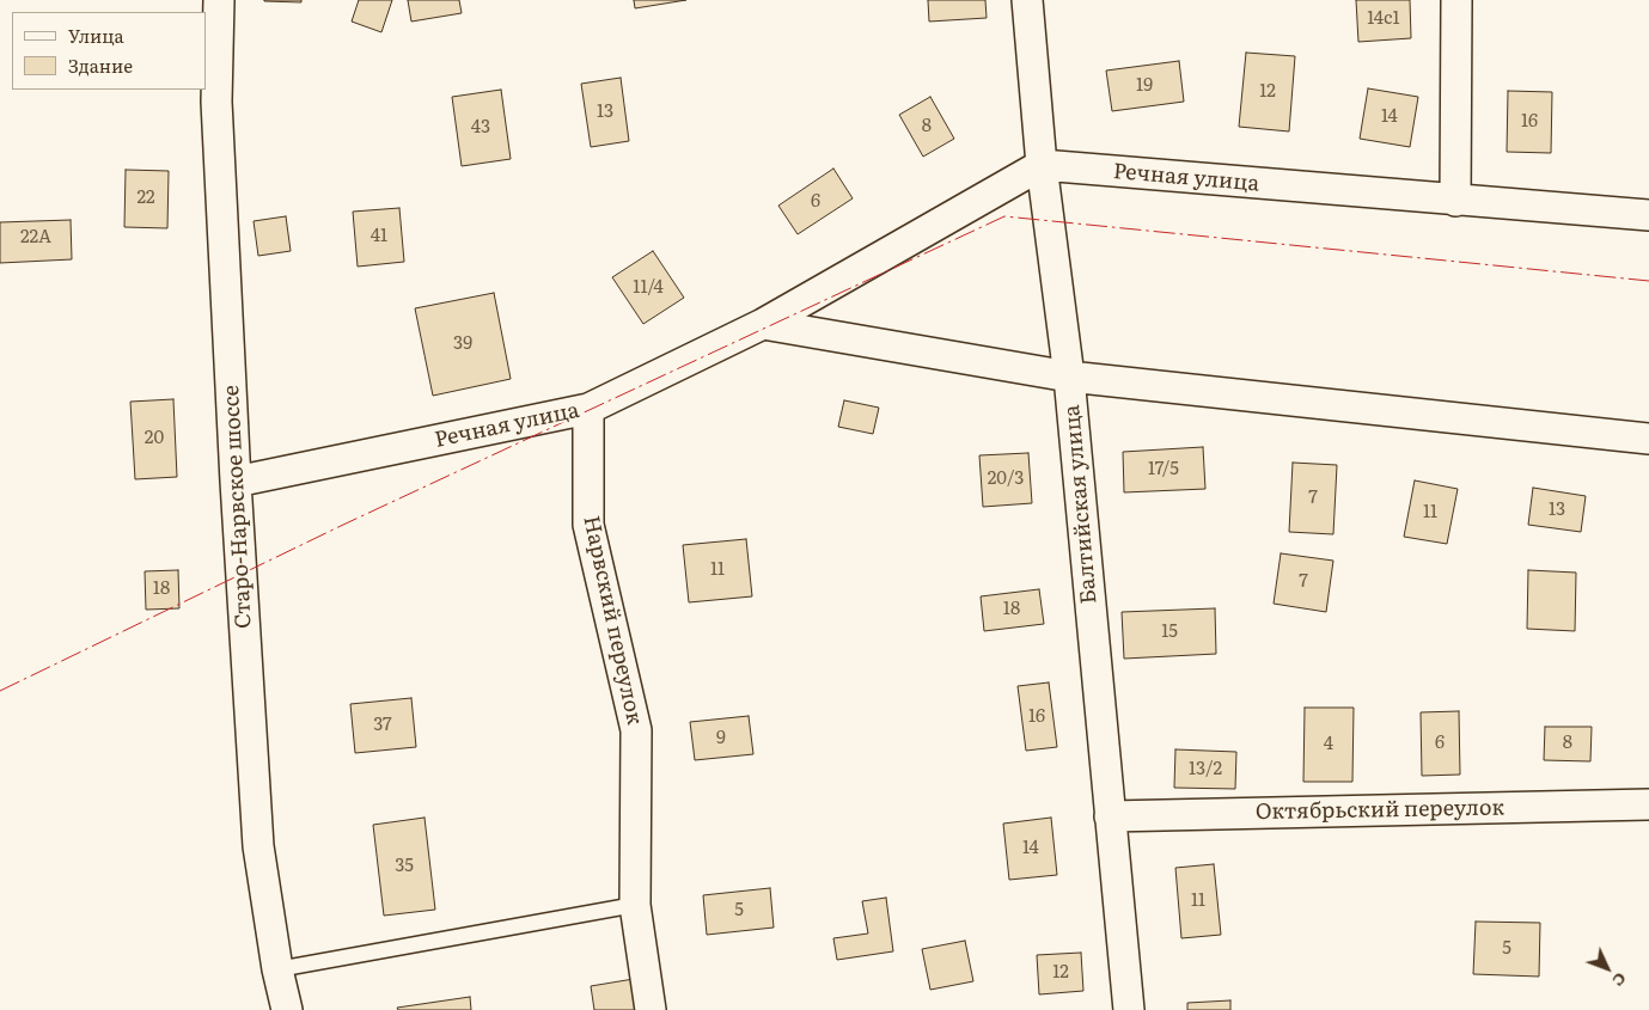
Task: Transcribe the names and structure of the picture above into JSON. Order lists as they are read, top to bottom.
{
  "streets": {
    "street": [
      "Речная улица",
      "Балтийская улица",
      "Старо-Нарвское шоссе",
      "Нарвский переулок",
      "Октябрьский переулок"
    ]
  },
  "crossings": [
    ["Речная улица", "Балтийская улица"],
    ["Речная улица", "Старо-Нарвское шоссе"],
    ["Речная улица", "Нарвский переулок"],
    ["Балтийская улица", "Октябрьский переулок"]
  ],
  "house_numbers": [
    "14с1",
    "19",
    "12",
    "13",
    "14",
    "16",
    "8",
    "43",
    "22",
    "6",
    "41",
    "22А",
    "11/4",
    "39",
    "20",
    "17/5",
    "20/3",
    "7",
    "13",
    "11",
    "11",
    "7",
    "18",
    "18",
    "15",
    "16",
    "37",
    "9",
    "6",
    "8",
    "4",
    "13/2",
    "14",
    "35",
    "11",
    "5",
    "5",
    "12"
  ],
  "legend": ["Улица", "Здание"],
  "north": "bottom right"
}
